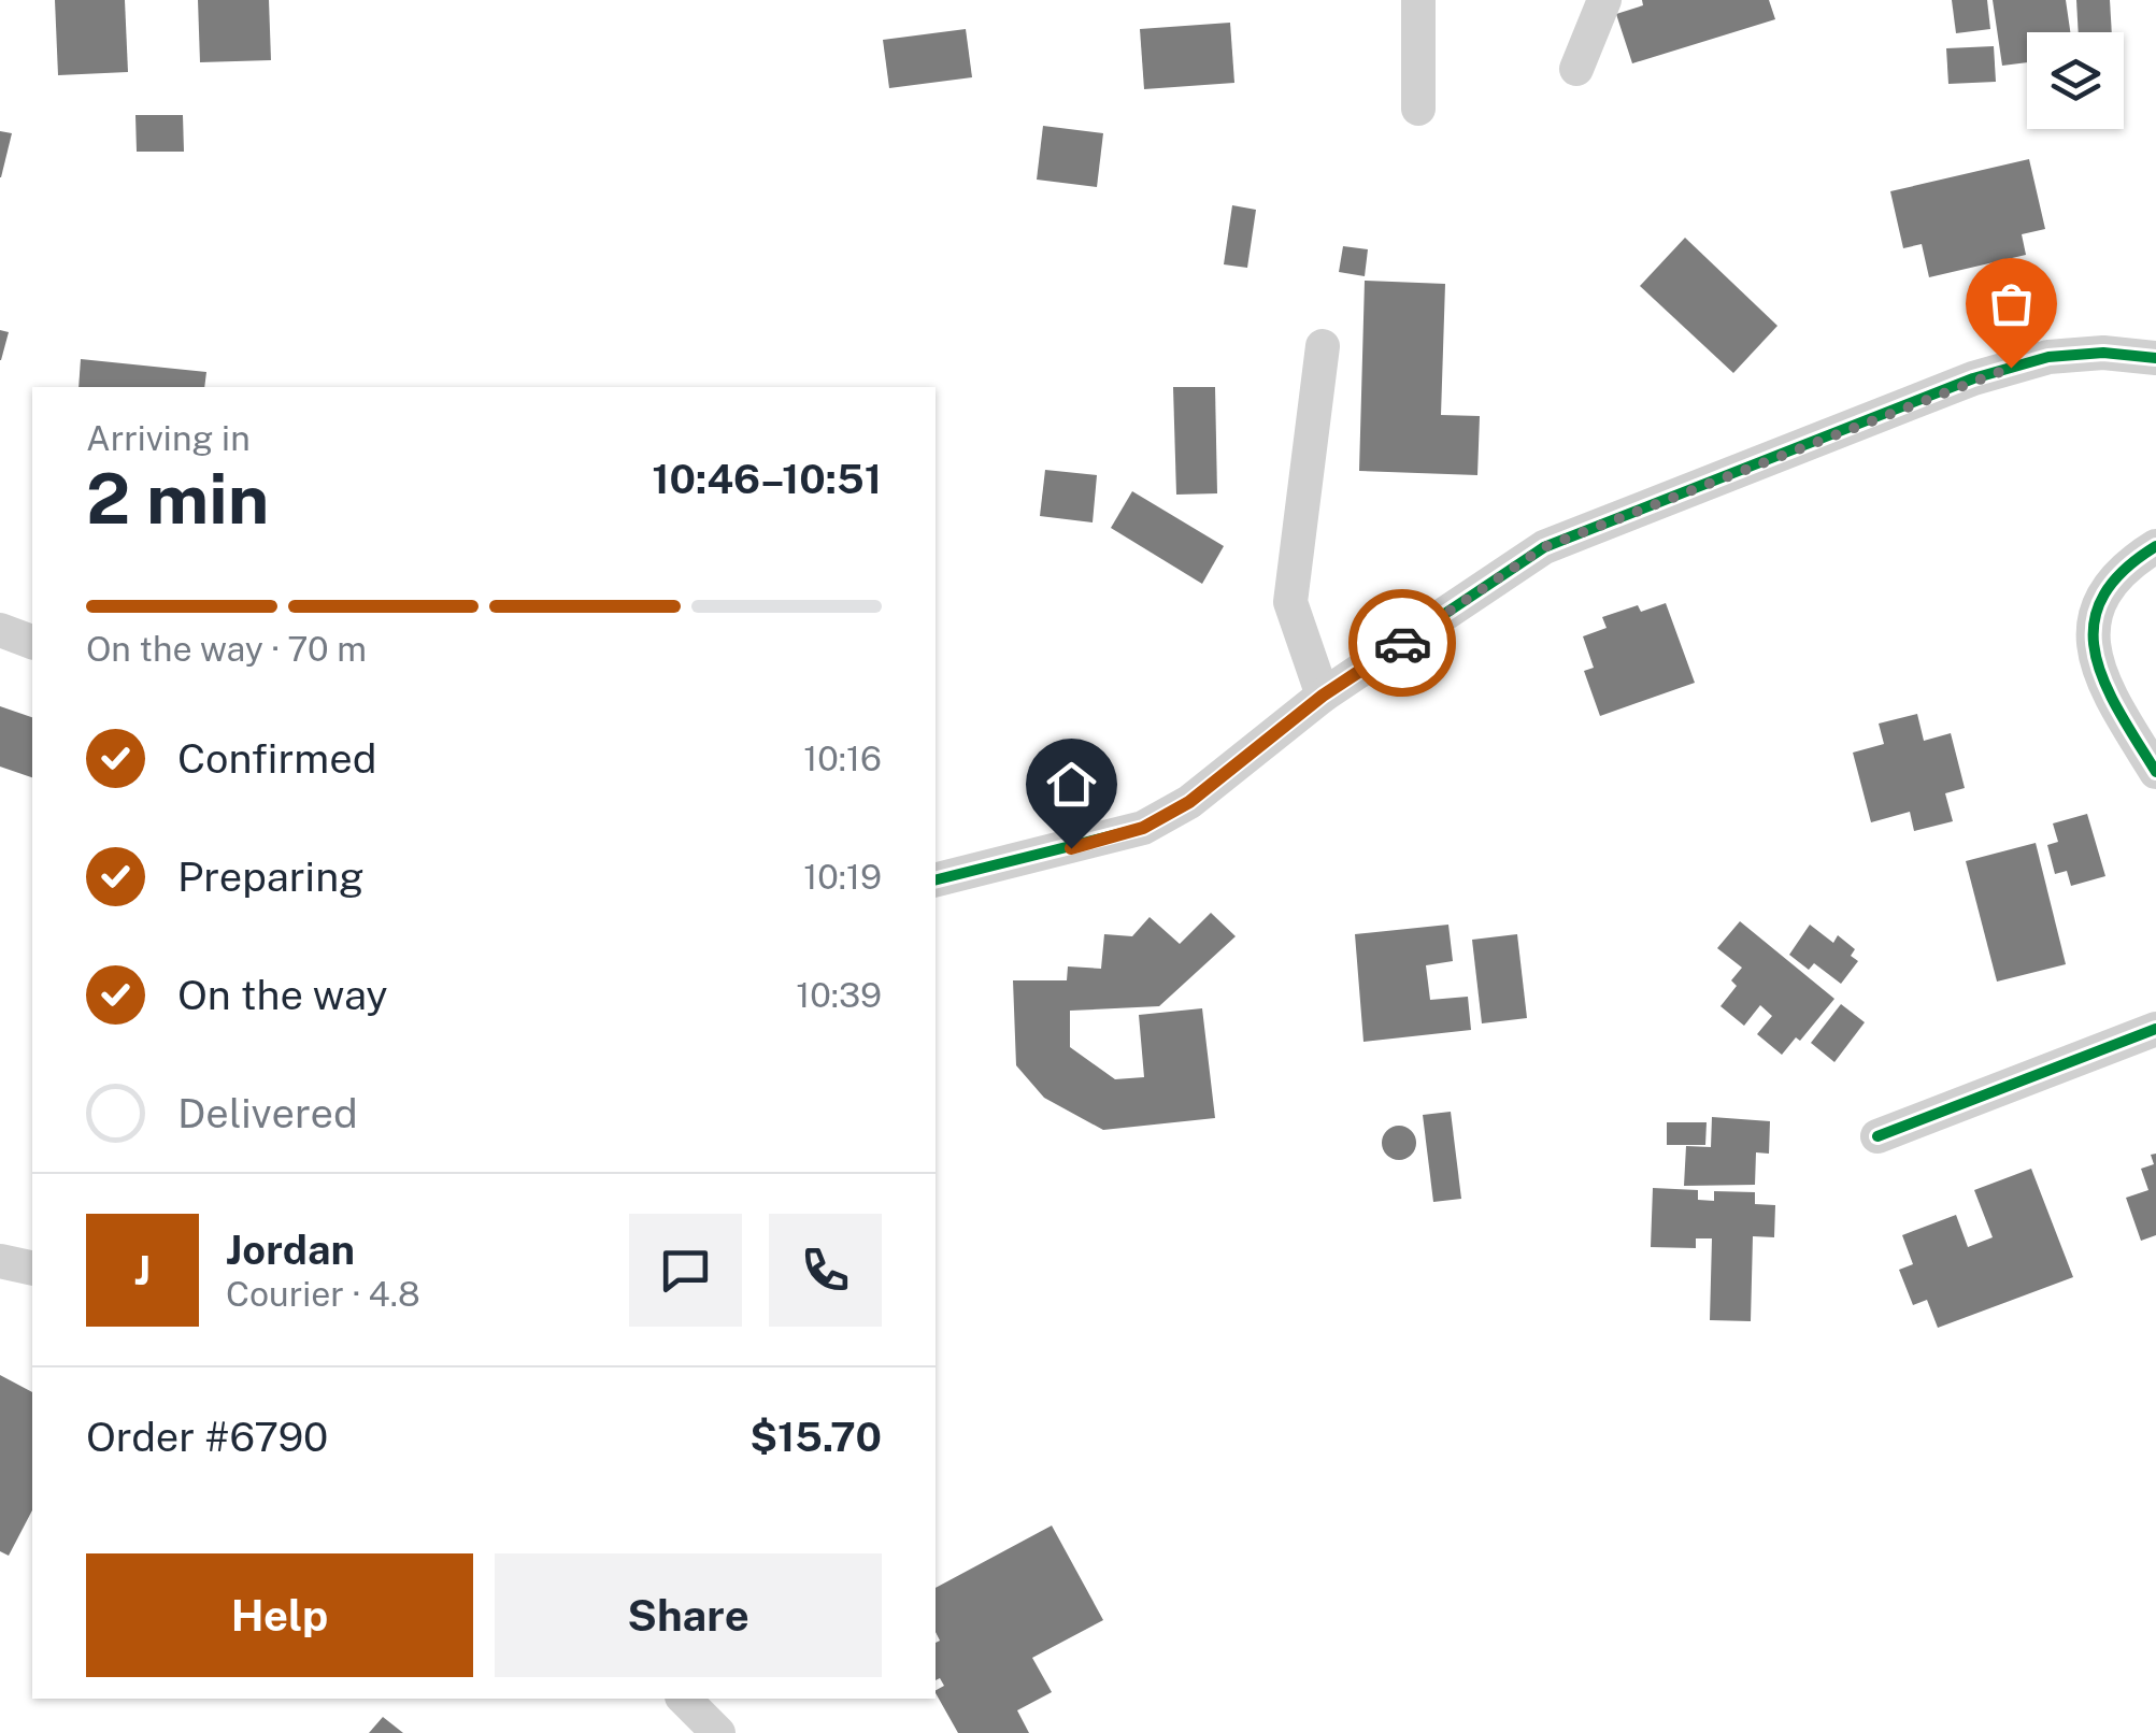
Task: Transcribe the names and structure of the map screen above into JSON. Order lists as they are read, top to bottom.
{
  "page": {
    "heading": ["2 min", "Arriving in", "10:46–10:51"],
    "panel": [
      "Jordan",
      "Courier · 4.8",
      "Order #6790",
      "$15.70"
    ],
    "bar": "On the way · 70 m",
    "list": [
      ["Confirmed", "10:16"],
      ["Preparing", "10:19"],
      ["On the way", "10:39"],
      "Delivered"
    ],
    "round": "J",
    "buttons": ["Help", "Share"]
  }
}
